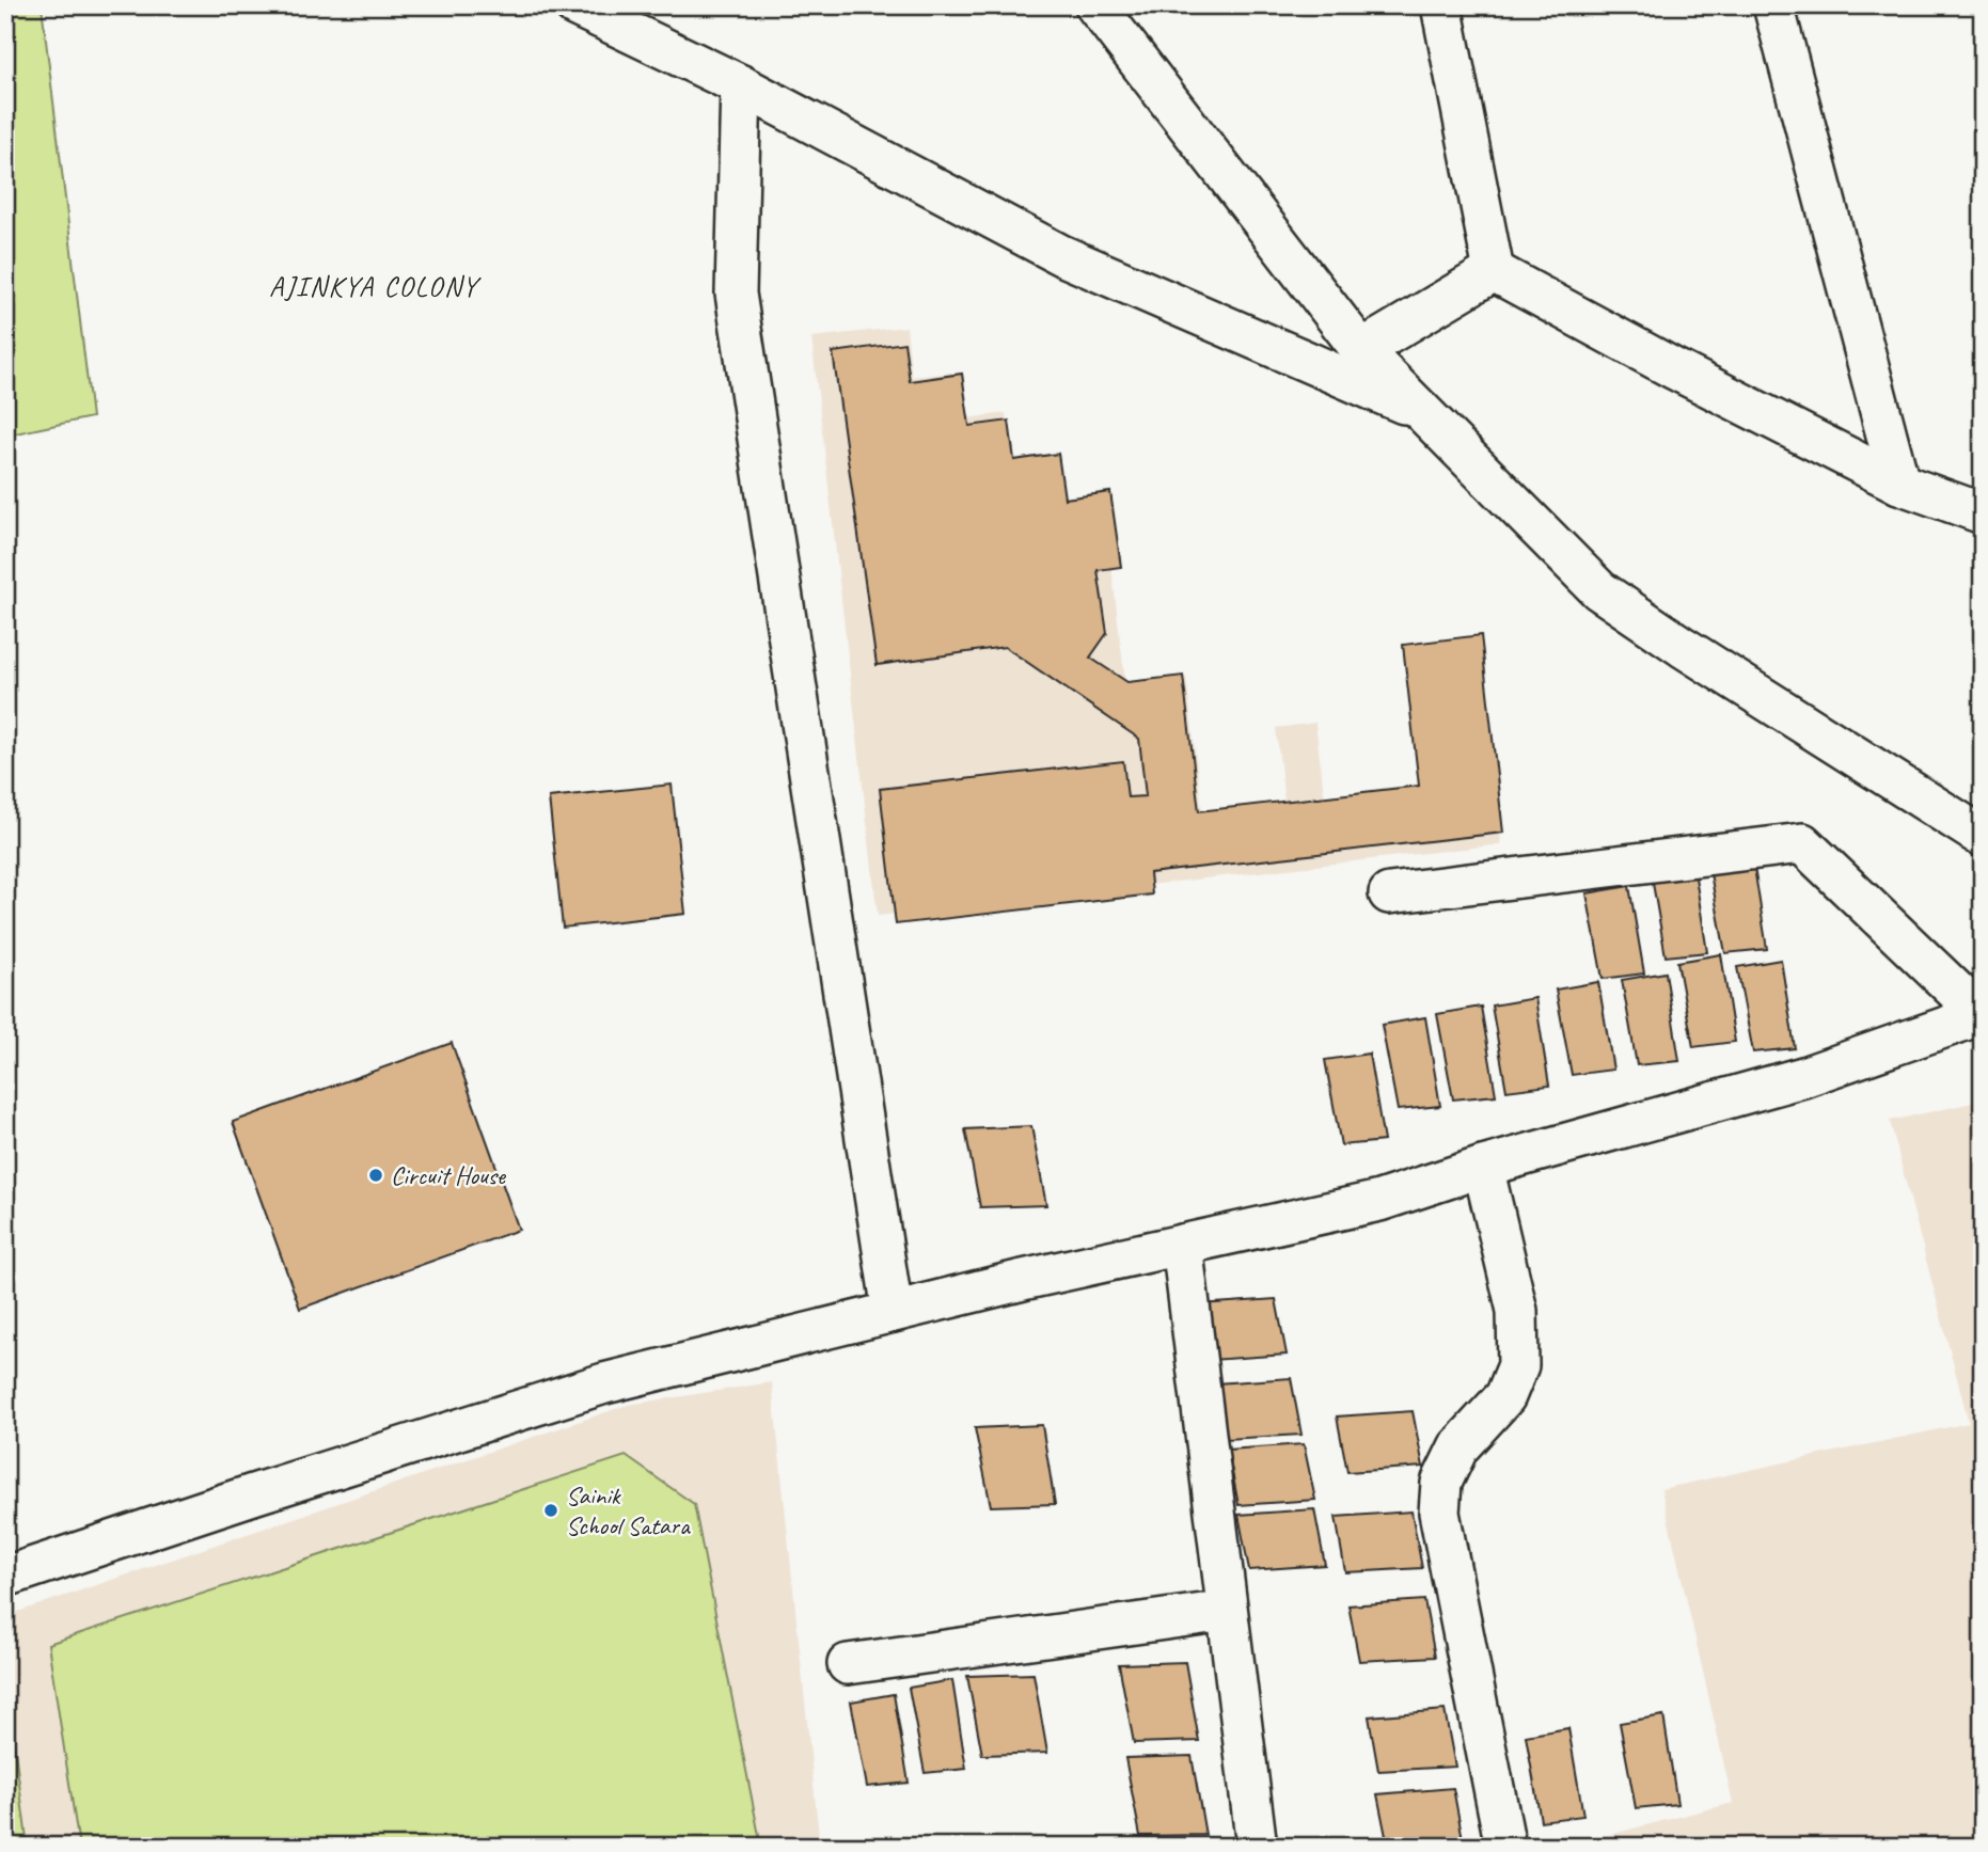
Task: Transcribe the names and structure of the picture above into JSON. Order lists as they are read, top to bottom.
{
  "districts": ["AJINKYA COLONY"],
  "places": ["Circuit House", "Sainik School Satara"]
}
